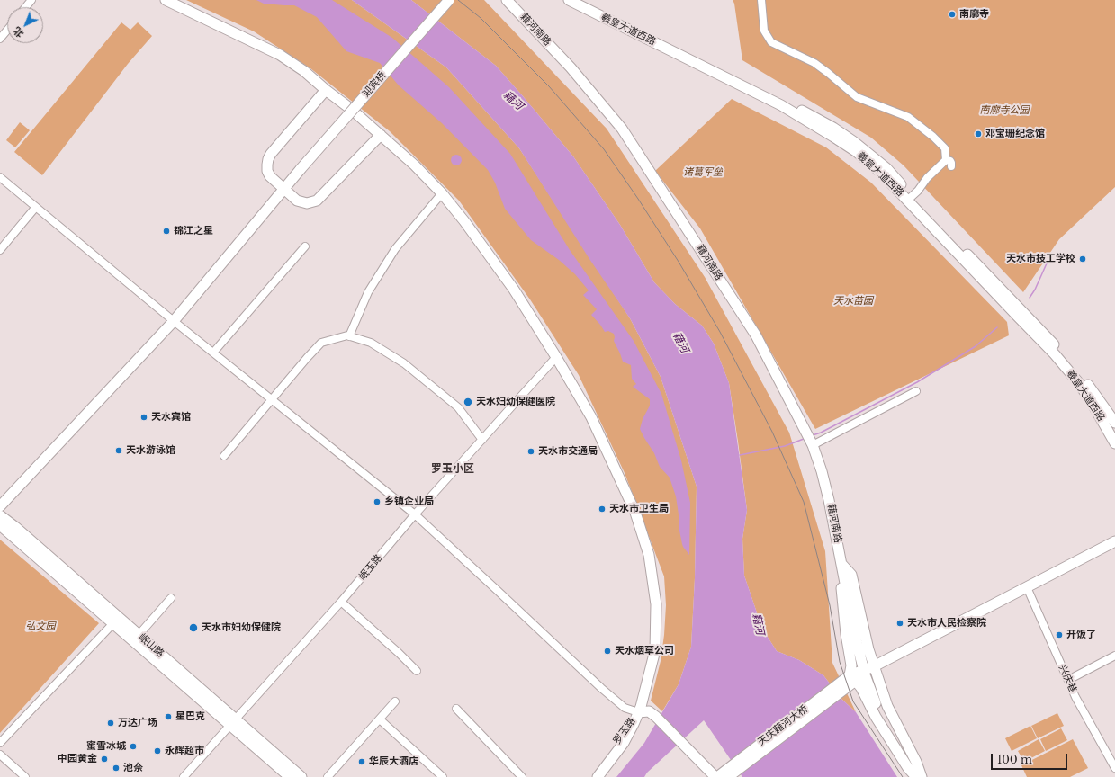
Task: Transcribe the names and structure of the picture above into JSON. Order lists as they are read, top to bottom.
{
  "streets": {
    "main road": [
      "藉河南路",
      "羲皇大道西路",
      "迎宾桥",
      "岷山路",
      "天庆藉河大桥",
      "罗玉路"
    ],
    "street": ["岷玉路", "兴庆巷"]
  },
  "crossings": [
    ["藉河南路", "天庆藉河大桥"],
    ["岷玉路", "岷山路"],
    ["兴庆巷", "天庆藉河大桥"]
  ],
  "districts": ["罗玉小区"],
  "water": ["藉河"],
  "parks": [
    "南廓寺公园",
    "诸葛军垒",
    "天水苗园",
    "弘文园"
  ],
  "places": [
    "南廓寺",
    "邓宝珊纪念馆",
    "锦江之星",
    "天水市技工学校",
    "天水妇幼保健医院",
    "天水宾馆",
    "天水游泳馆",
    "天水市交通局",
    "乡镇企业局",
    "天水市卫生局",
    "天水市人民检察院",
    "天水市妇幼保健院",
    "开饭了",
    "天水烟草公司",
    "星巴克",
    "万达广场",
    "蜜雪冰城",
    "永辉超市",
    "中园黄金",
    "华辰大酒店",
    "池奈"
  ],
  "scale_bar": "100 m",
  "north": "bottom left"
}
